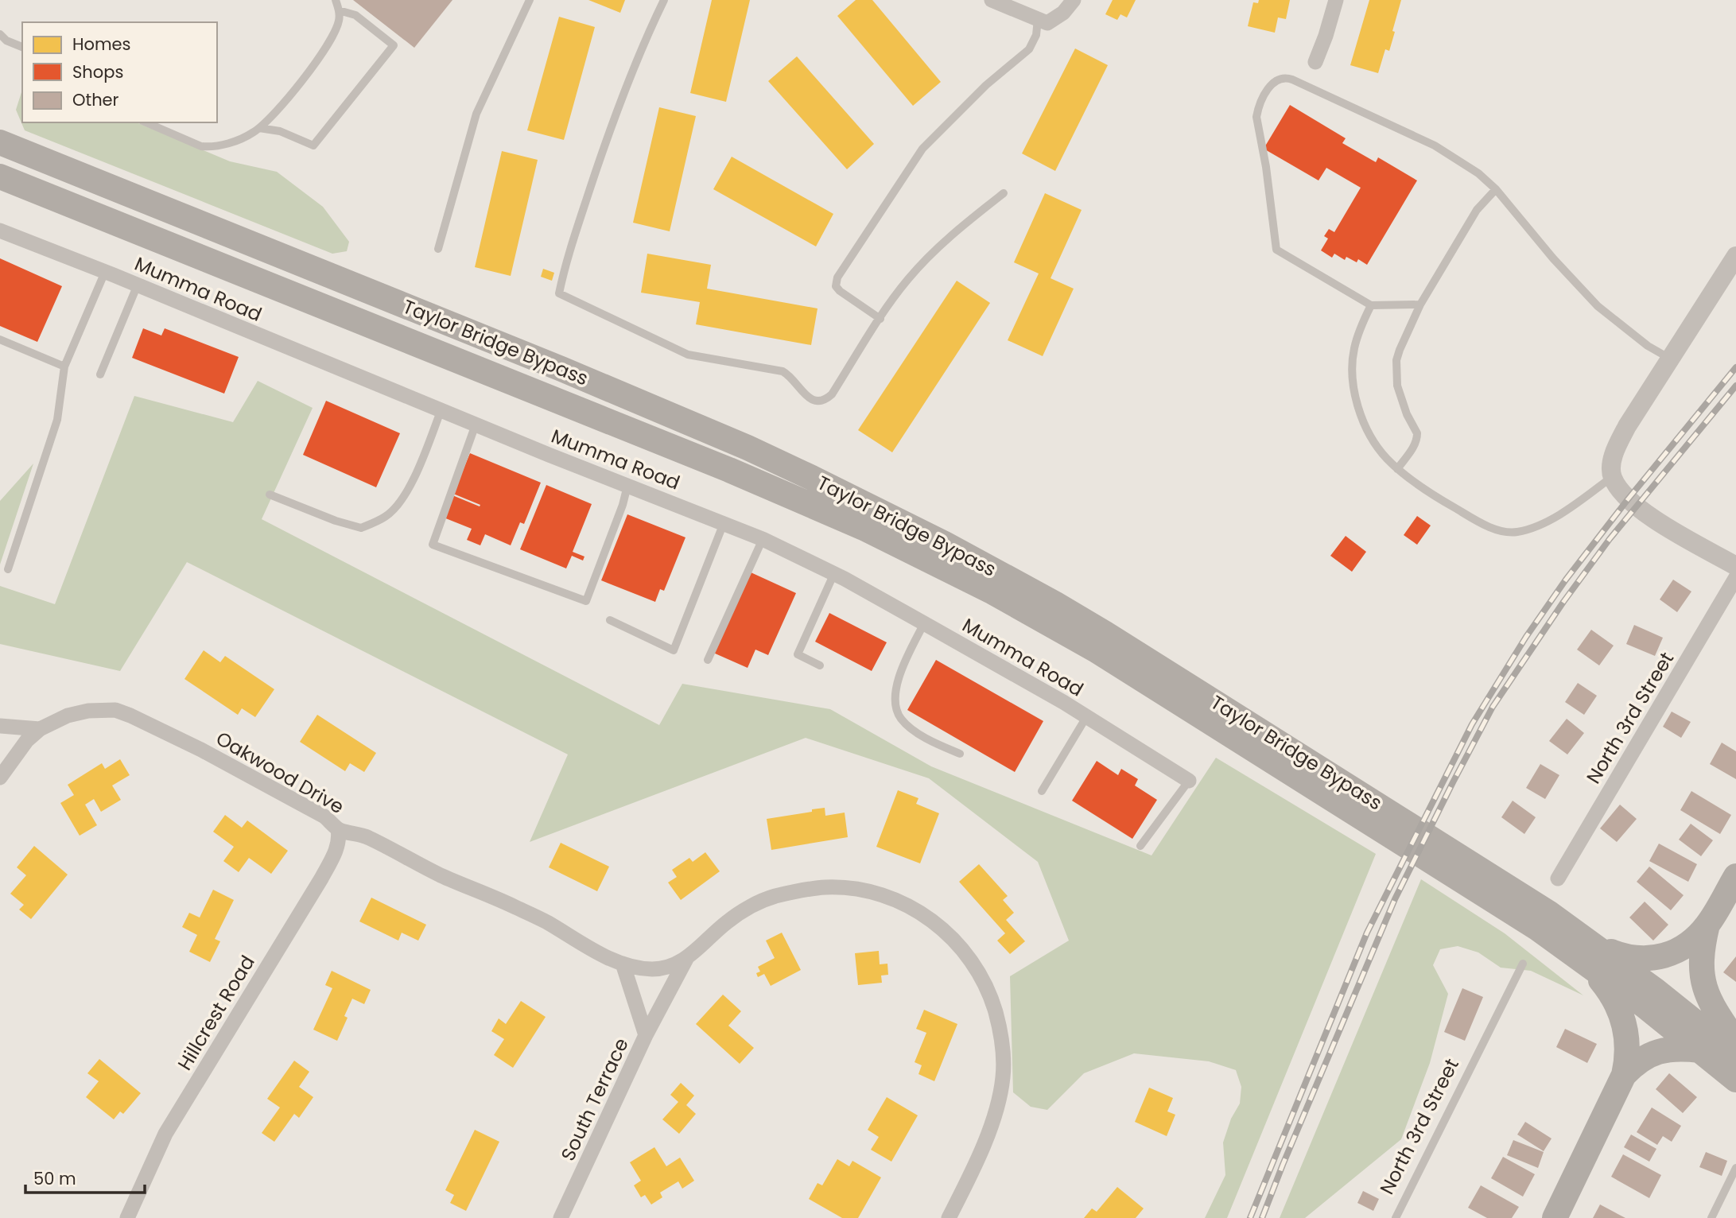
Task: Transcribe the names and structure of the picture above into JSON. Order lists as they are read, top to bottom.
{
  "streets": {
    "main road": ["Taylor Bridge Bypass"],
    "street": [
      "Mumma Road",
      "North 3rd Street",
      "Oakwood Drive",
      "Hillcrest Road",
      "South Terrace"
    ]
  },
  "crossings": [
    ["Oakwood Drive", "Hillcrest Road"],
    ["Oakwood Drive", "South Terrace"]
  ],
  "legend": ["Homes", "Shops", "Other"],
  "scale_bar": "50 m"
}
